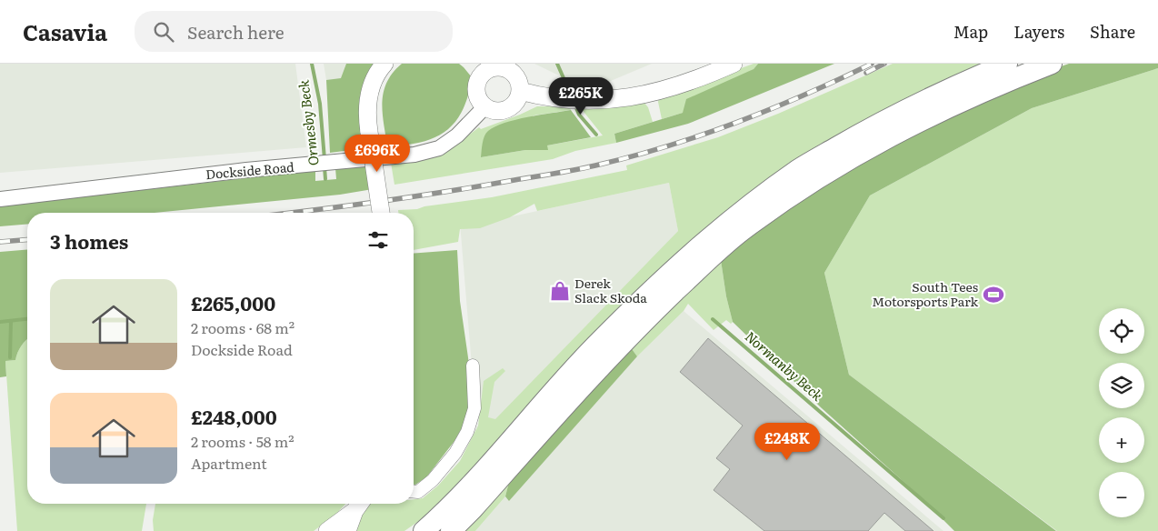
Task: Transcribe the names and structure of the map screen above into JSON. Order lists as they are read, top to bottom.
{
  "streets": {
    "street": ["Dockside Road"]
  },
  "water": ["Ormesby Beck", "Normanby Beck"],
  "places": {
    "shop": ["Derek Slack Skoda"],
    "sports": ["South Tees Motorsports Park"]
  },
  "page": {
    "header": "Casavia",
    "search": "Search here",
    "nav": ["Map", "Layers", "Share"],
    "price": ["£265K", "£696K", "£248K"],
    "heading": "3 homes",
    "list": [
      {
        "name": "£265,000",
        "note": "2 rooms · 68 m² · Dockside Road"
      },
      {
        "name": "£248,000",
        "note": "2 rooms · 58 m² · Apartment"
      }
    ],
    "map_buttons": ["+", "−"]
  }
}
